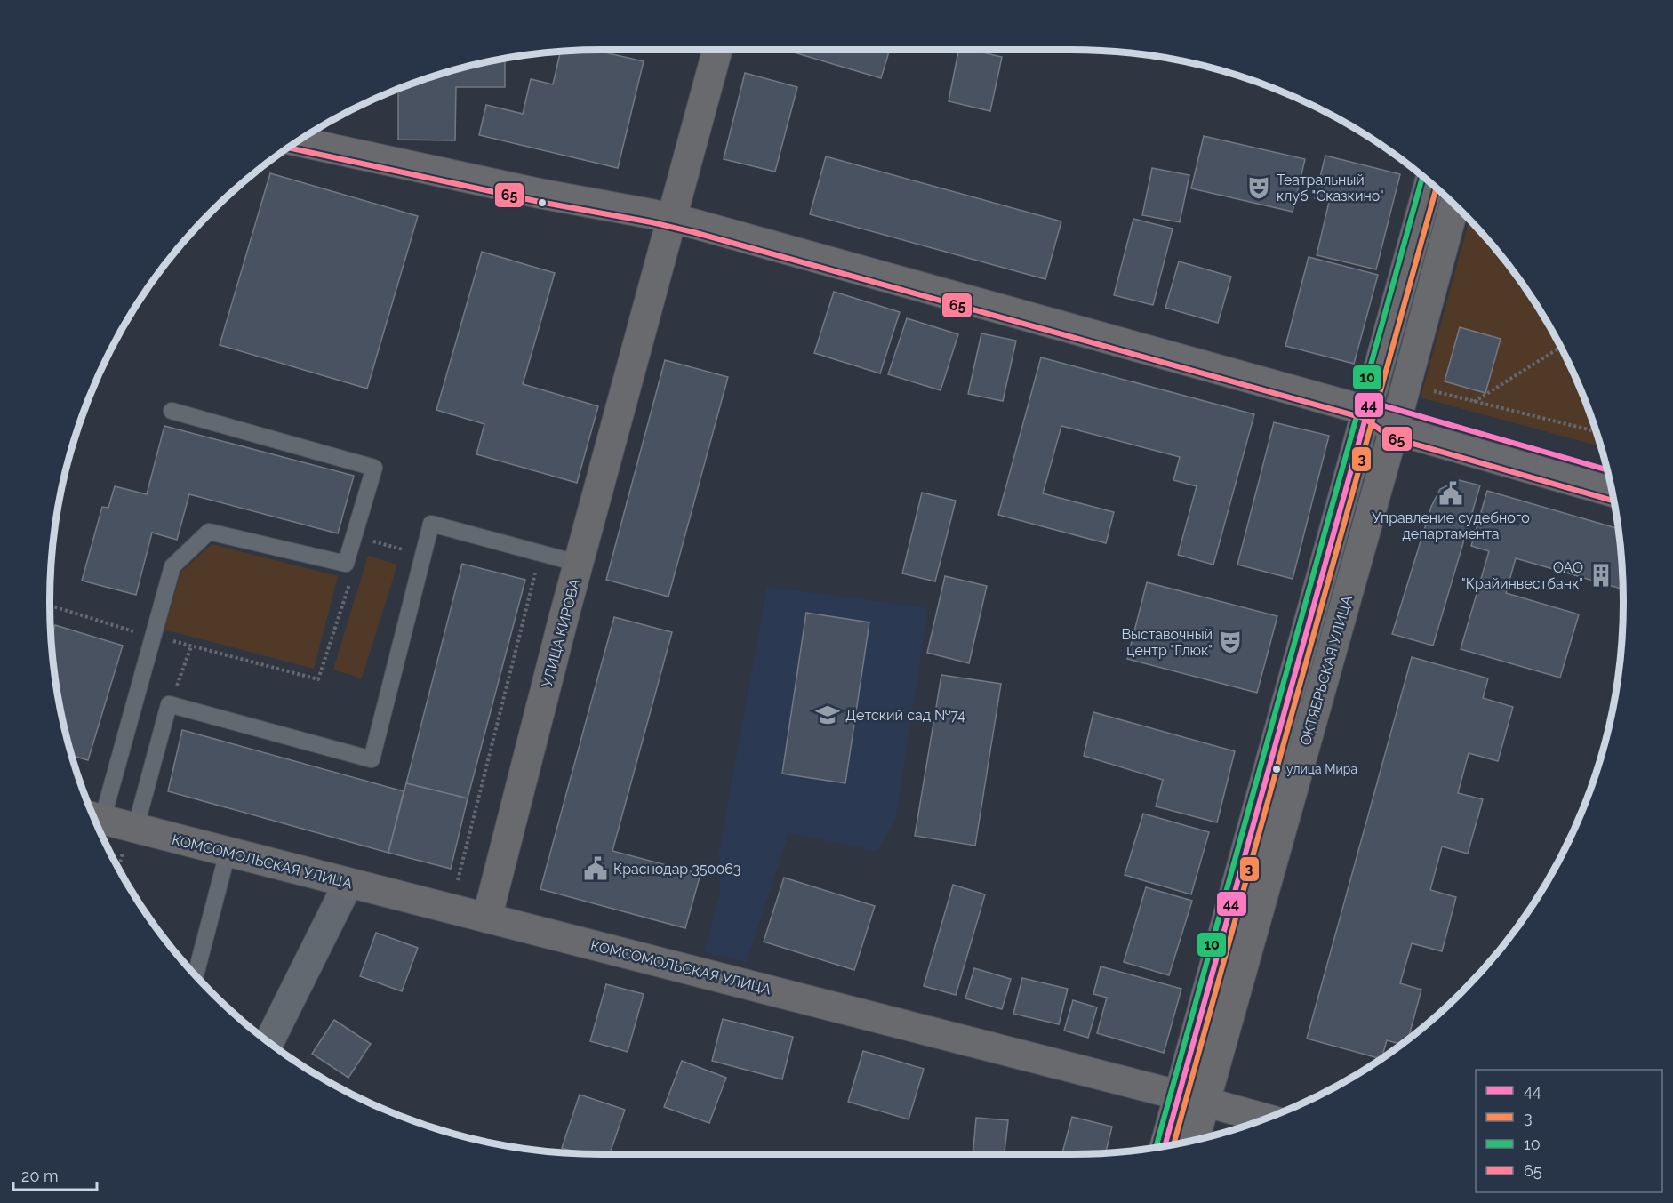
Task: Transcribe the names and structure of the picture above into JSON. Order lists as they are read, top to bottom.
{
  "streets": {
    "street": ["УЛИЦА КИРОВА", "ОКТЯБРЬСКАЯ УЛИЦА", "КОМСОМОЛЬСКАЯ УЛИЦА"]
  },
  "crossings": [
    ["УЛИЦА КИРОВА", "КОМСОМОЛЬСКАЯ УЛИЦА"],
    ["ОКТЯБРЬСКАЯ УЛИЦА", "КОМСОМОЛЬСКАЯ УЛИЦА"]
  ],
  "places": {
    "theatre": ["Театральный клуб \"Сказкино\"", "Выставочный центр \"Глюк\""],
    "public building": ["Управление судебного департамента", "Краснодар 350063"],
    "building": ["ОАО \"Крайинвестбанк\""],
    "school or university": ["Детский сад №74"],
    "other": ["улица Мира"]
  },
  "lines": [
    "transit line 65",
    "transit line 10",
    "transit line 3",
    "transit line 44"
  ],
  "legend": [
    "44",
    "3",
    "10",
    "65"
  ],
  "scale_bar": "20 m"
}
